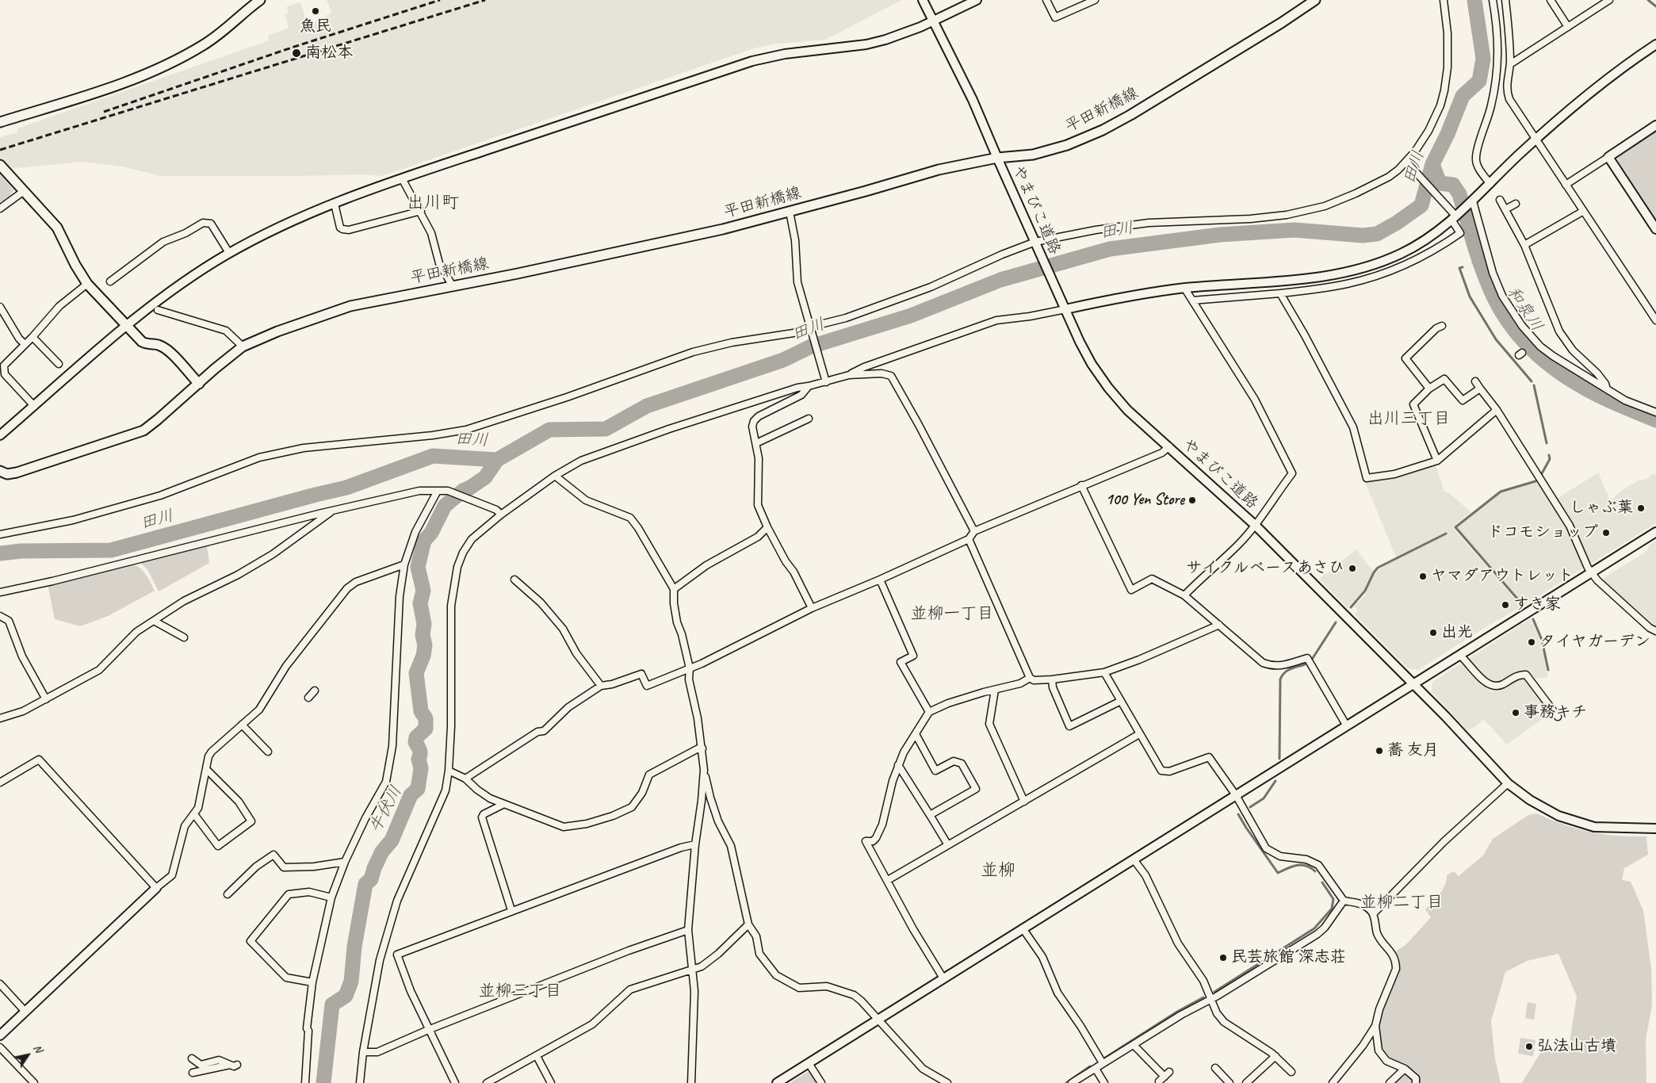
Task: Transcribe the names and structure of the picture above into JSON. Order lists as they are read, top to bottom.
{
  "streets": {
    "main road": ["平田新橋線"],
    "street": ["やまびこ道路"]
  },
  "crossings": [
    ["平田新橋線", "やまびこ道路"]
  ],
  "districts": [
    "出川町",
    "出川三丁目",
    "並柳一丁目",
    "並柳",
    "並柳二丁目",
    "並柳三丁目"
  ],
  "water": ["田川", "和泉川", "牛伏川"],
  "places": [
    "魚民",
    "南松本",
    "100 Yen Store",
    "しゃぶ葉",
    "ドコモショップ",
    "サイクルベースあさひ",
    "ヤマダアウトレット",
    "すき家",
    "出光",
    "タイヤガーデン",
    "事務キチ",
    "蕎 友月",
    "民芸旅館 深志荘",
    "弘法山古墳"
  ],
  "north": "top right"
}
